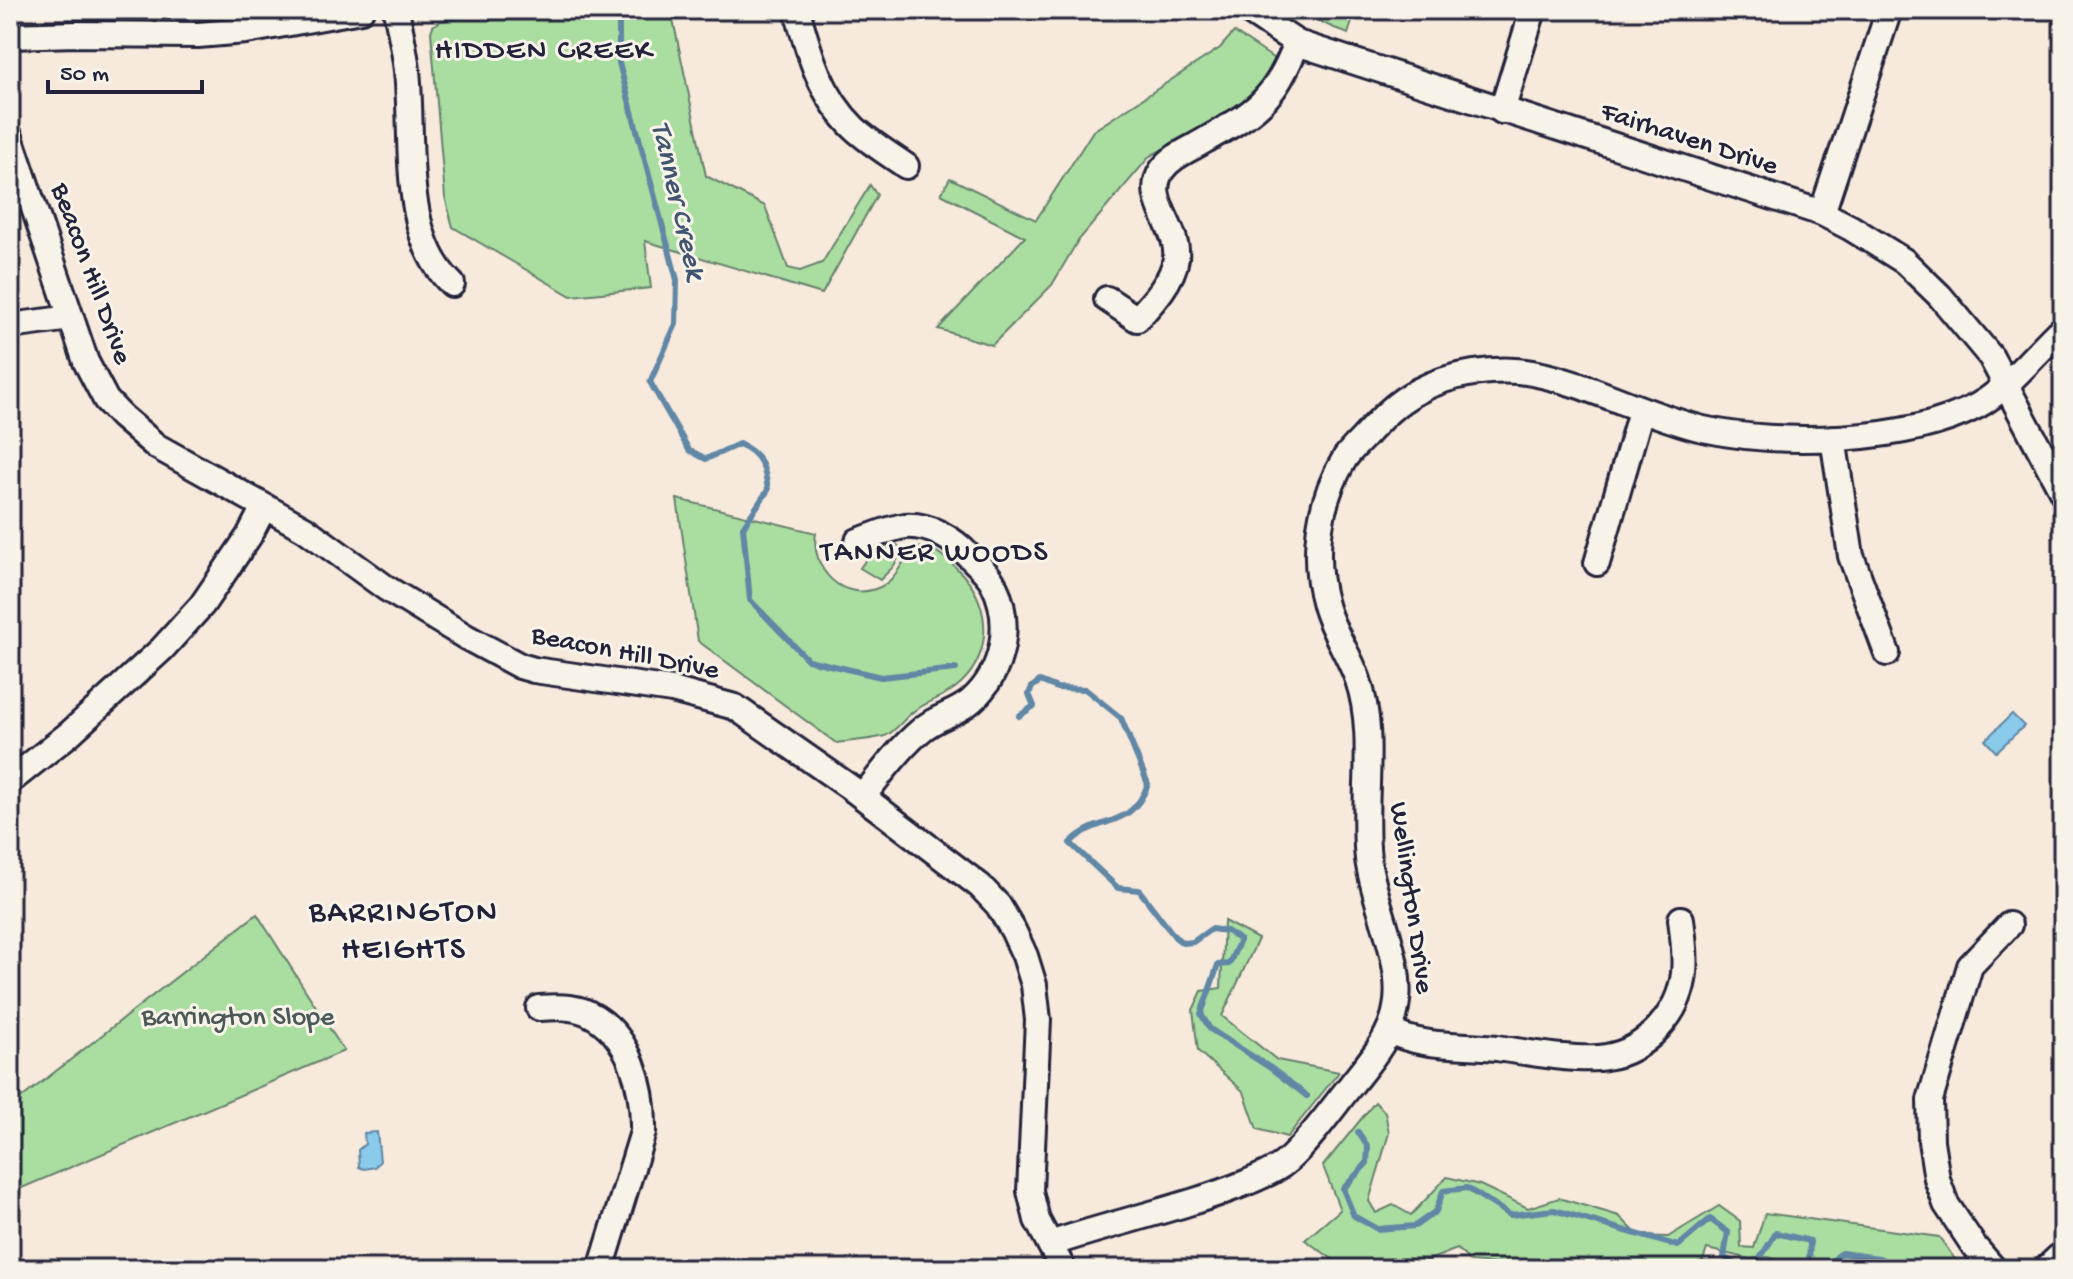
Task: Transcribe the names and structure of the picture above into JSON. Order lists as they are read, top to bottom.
{
  "streets": {
    "street": ["Fairhaven Drive", "Beacon Hill Drive", "Wellington Drive"]
  },
  "crossings": [
    ["Fairhaven Drive", "Wellington Drive"],
    ["Beacon Hill Drive", "Wellington Drive"]
  ],
  "districts": ["HIDDEN CREEK", "TANNER WOODS", "BARRINGTON HEIGHTS"],
  "water": ["Tanner Creek"],
  "parks": ["Barrington Slope"],
  "scale_bar": "50 m"
}
